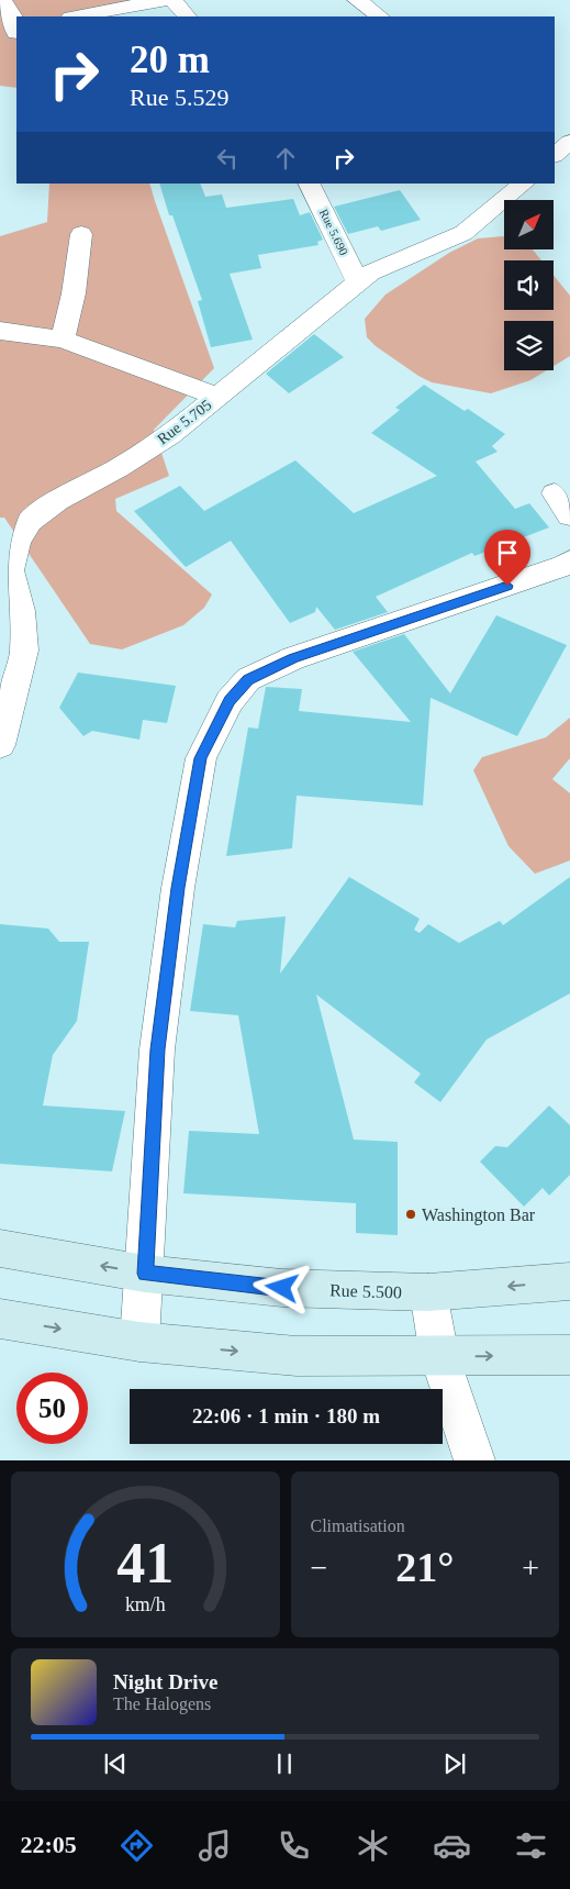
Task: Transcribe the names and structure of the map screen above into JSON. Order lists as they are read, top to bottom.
{
  "streets": {
    "main road": ["Rue 5.500"],
    "street": ["Rue 5.690", "Rue 5.705"]
  },
  "crossings": [
    ["Rue 5.690", "Rue 5.705"]
  ],
  "places": ["Washington Bar"],
  "north": "top right",
  "page": {
    "turn": ["20 m", "Rue 5.529"],
    "limit": "50",
    "trip": "22:06 · 1 min · 180 m",
    "tile": "Climatisation",
    "heat": ["−", "21°", "+"],
    "song": ["Night Drive", "The Halogens"],
    "tabs": "22:05",
    "gauge": ["41", "km/h"]
  }
}
